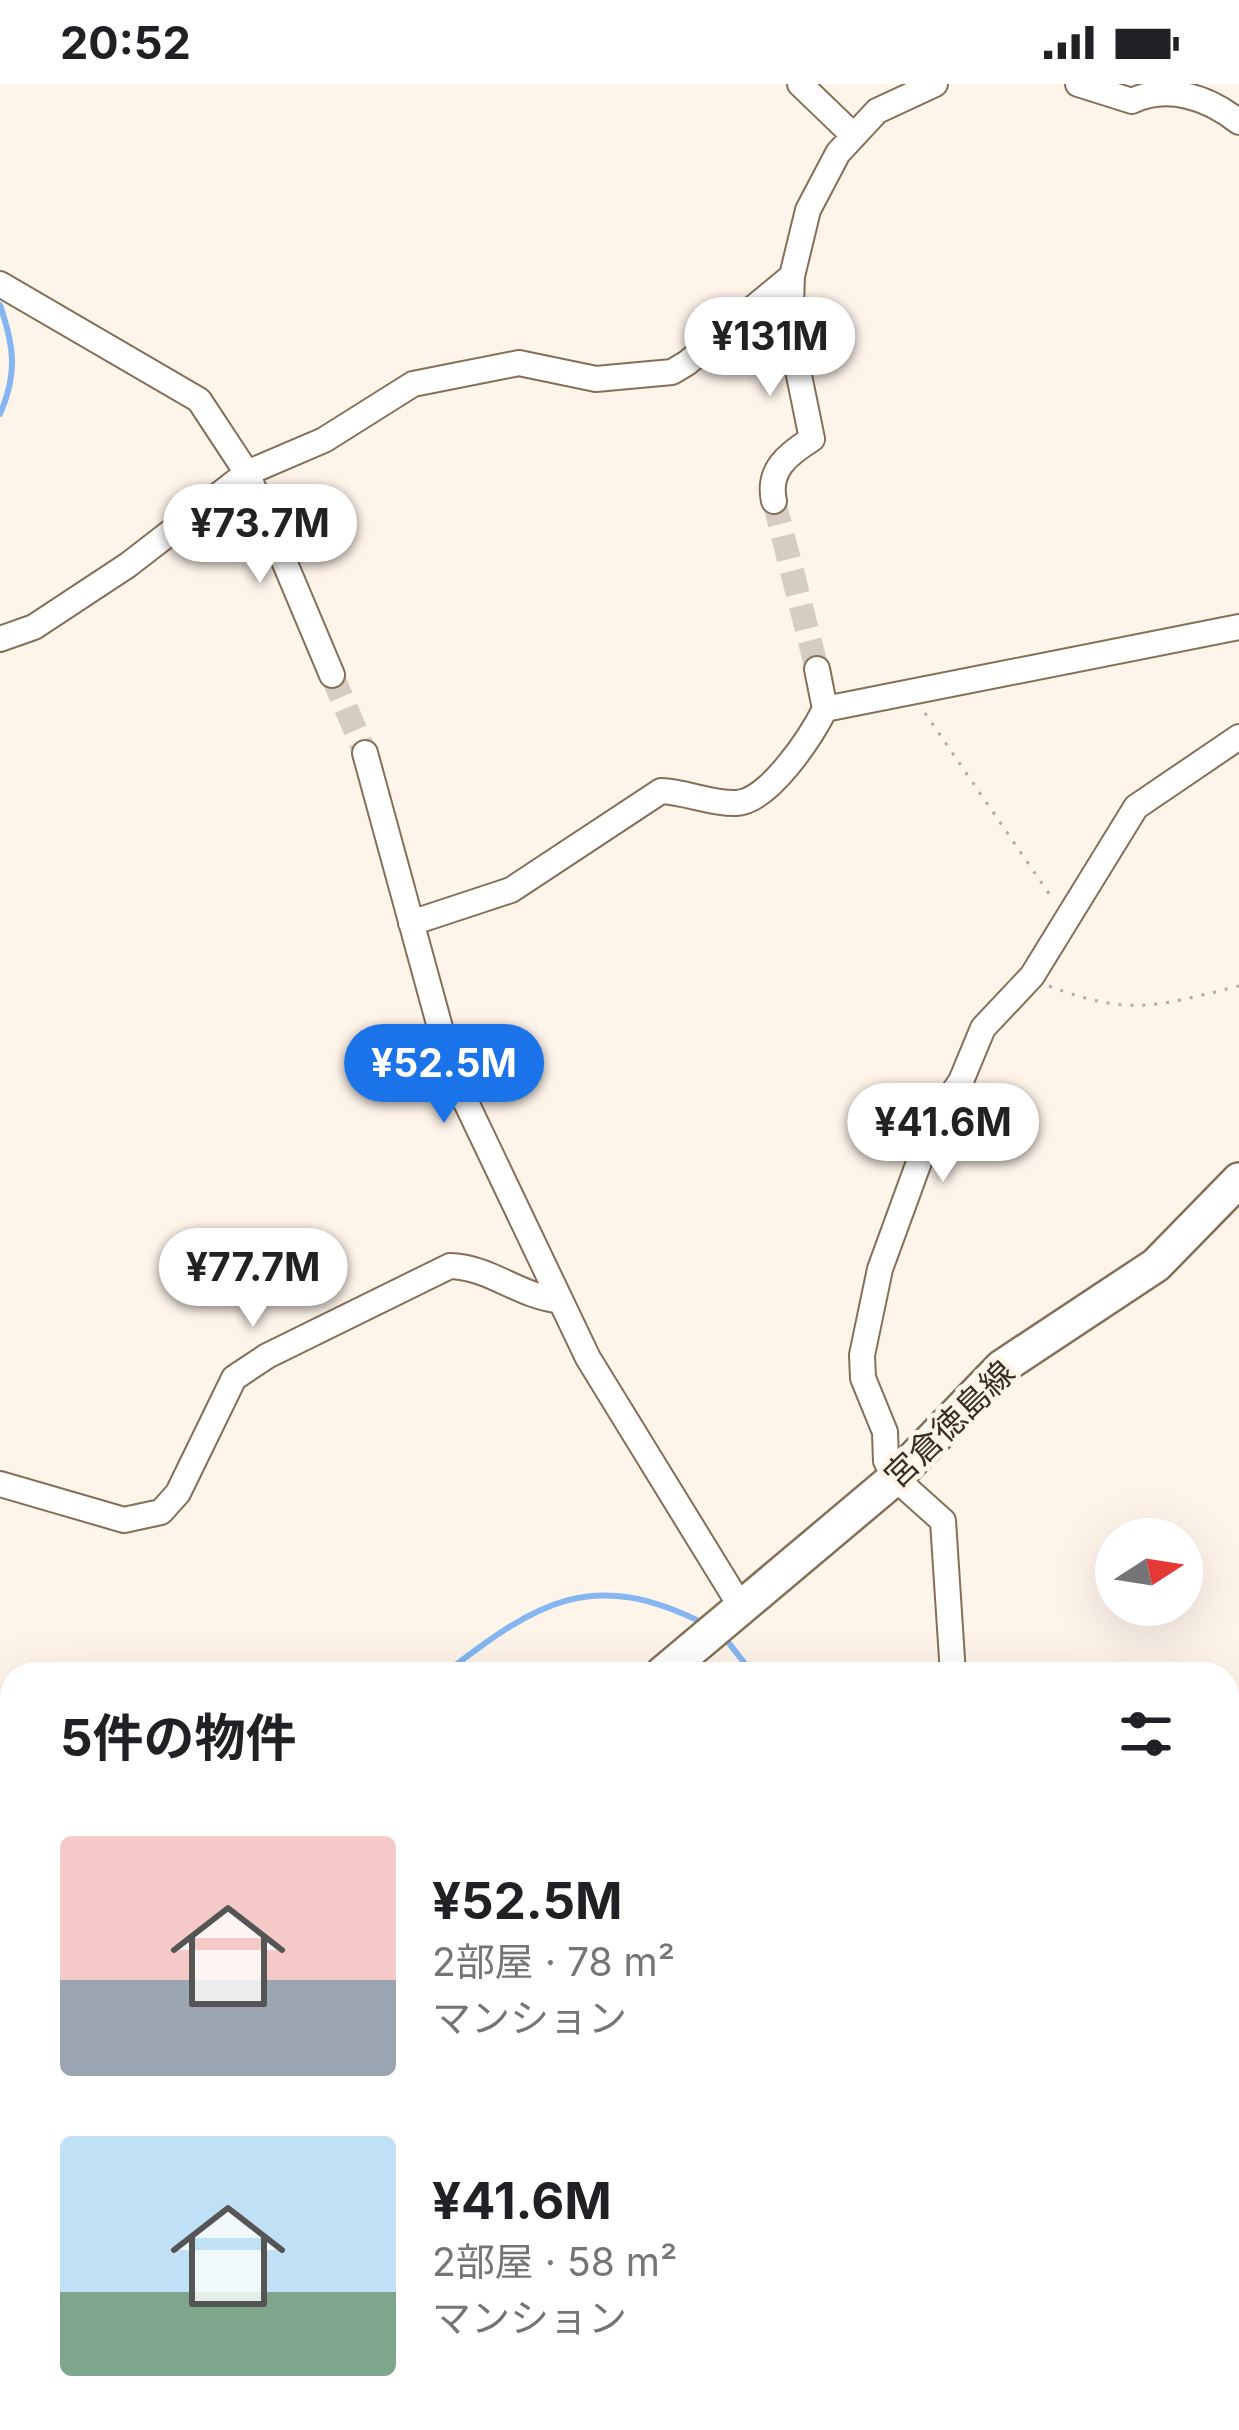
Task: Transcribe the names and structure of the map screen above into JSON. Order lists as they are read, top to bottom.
{
  "streets": {
    "main road": ["宮倉徳島線"]
  },
  "north": "right",
  "page": {
    "status": "20:52",
    "price": [
      "¥131M",
      "¥73.7M",
      "¥52.5M",
      "¥41.6M",
      "¥77.7M"
    ],
    "heading": "5件の物件",
    "list": [
      {
        "name": "¥52.5M",
        "note": "2部屋 · 78 m² · マンション"
      },
      {
        "name": "¥41.6M",
        "note": "2部屋 · 58 m² · マンション"
      }
    ]
  }
}
